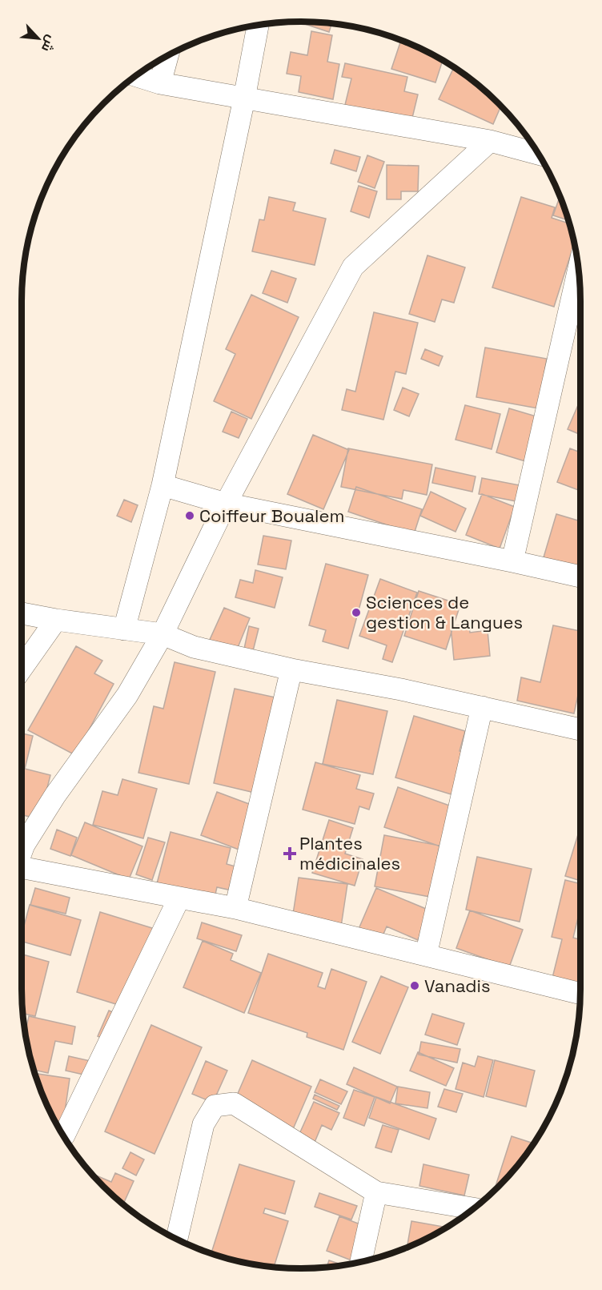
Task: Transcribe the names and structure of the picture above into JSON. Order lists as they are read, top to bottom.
{
  "places": {
    "other": ["Coiffeur Boualem", "Sciences de gestion & Langues", "Vanadis"],
    "health": ["Plantes médicinales"]
  },
  "north": "bottom right"
}
